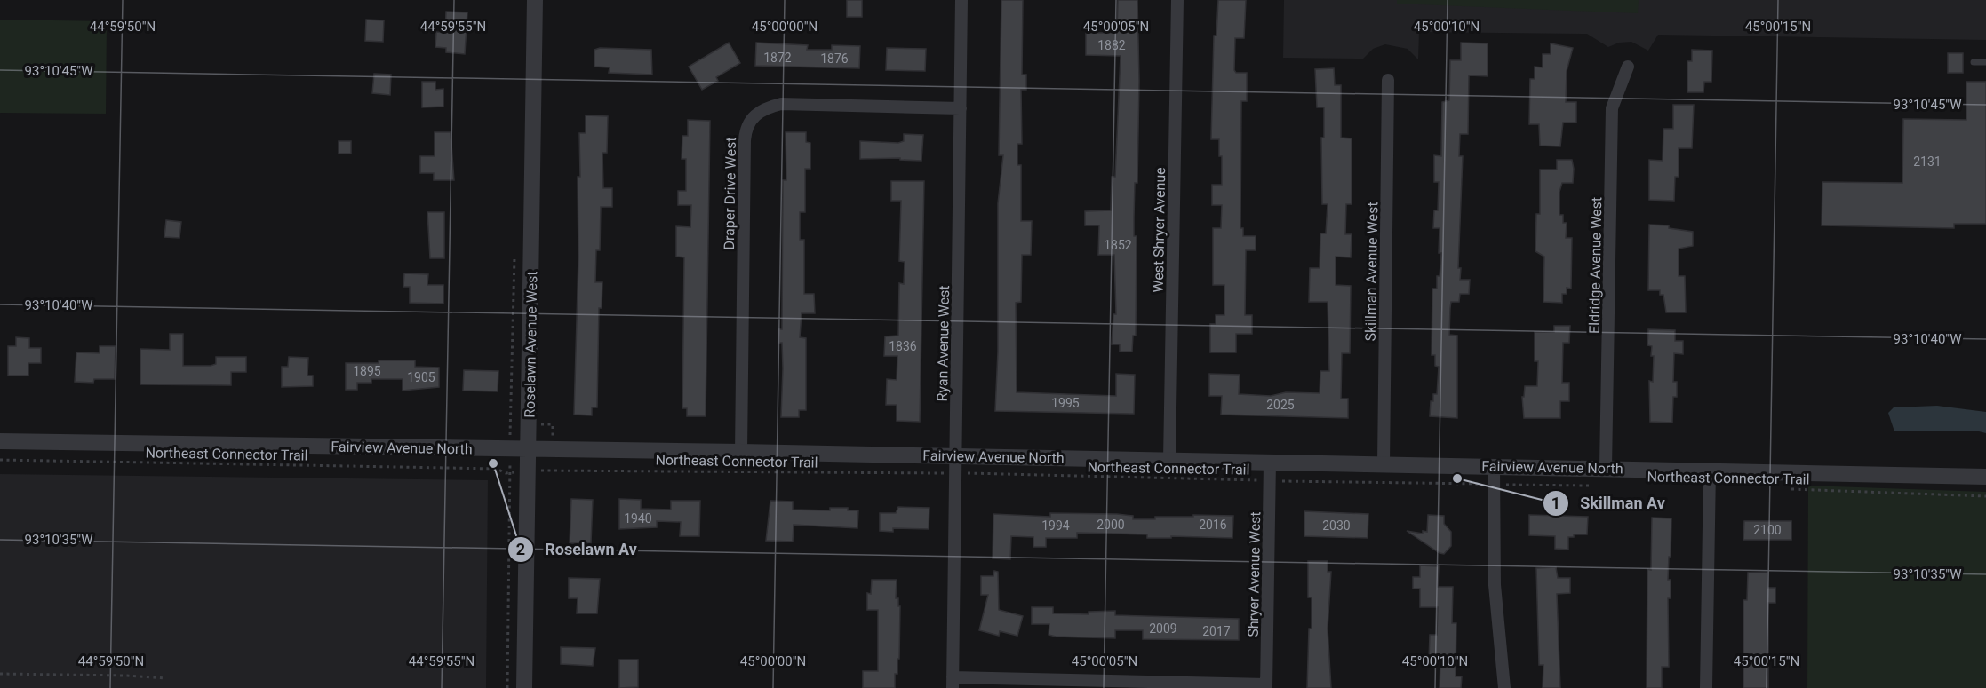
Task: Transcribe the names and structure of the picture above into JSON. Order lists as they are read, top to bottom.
{
  "streets": {
    "street": [
      "Draper Drive West",
      "West Shryer Avenue",
      "Eldridge Avenue West",
      "Skillman Avenue West",
      "Ryan Avenue West",
      "Roselawn Avenue West",
      "Fairview Avenue North",
      "Shryer Avenue West"
    ],
    "path": ["Northeast Connector Trail"]
  },
  "crossings": [
    ["Draper Drive West", "Ryan Avenue West"],
    ["Draper Drive West", "Fairview Avenue North"],
    ["West Shryer Avenue", "Fairview Avenue North"],
    ["Eldridge Avenue West", "Fairview Avenue North"],
    ["Skillman Avenue West", "Fairview Avenue North"],
    ["Ryan Avenue West", "Fairview Avenue North"],
    ["Ryan Avenue West", "Northeast Connector Trail"],
    ["Roselawn Avenue West", "Fairview Avenue North"],
    ["Roselawn Avenue West", "Northeast Connector Trail"],
    ["Fairview Avenue North", "Shryer Avenue West"],
    ["Northeast Connector Trail", "Shryer Avenue West"]
  ],
  "places": ["Roselawn Av", "Skillman Av"],
  "house_numbers": [
    "1882",
    "1872",
    "1876",
    "2131",
    "1852",
    "1836",
    "1895",
    "1905",
    "1995",
    "2025",
    "1940",
    "2000",
    "2016",
    "1994",
    "2030",
    "2100",
    "2009",
    "2017"
  ],
  "coordinates": [
    "44°59'50\"N",
    "44°59'55\"N",
    "45°00'00\"N",
    "45°00'05\"N",
    "45°00'10\"N",
    "45°00'15\"N",
    "93°10'45\"W",
    "93°10'40\"W",
    "93°10'35\"W"
  ]
}
